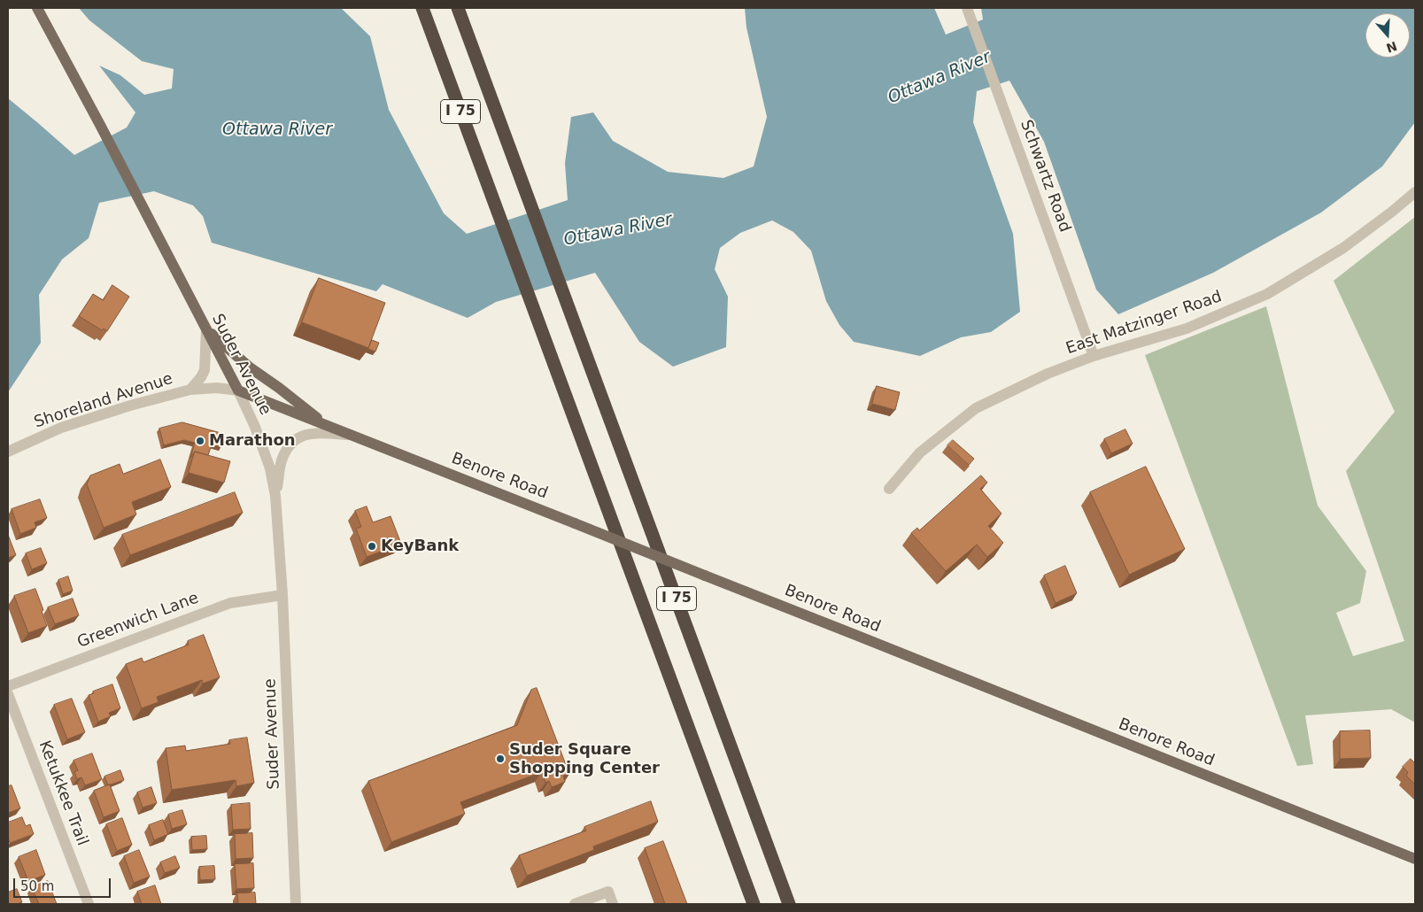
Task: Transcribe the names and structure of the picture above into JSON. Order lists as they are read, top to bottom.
{
  "streets": {
    "highway": ["I 75"],
    "main road": ["Suder Avenue", "Benore Road"],
    "street": [
      "Schwartz Road",
      "East Matzinger Road",
      "Shoreland Avenue",
      "Greenwich Lane",
      "Ketukkee Trail"
    ]
  },
  "crossings": [
    ["Schwartz Road", "East Matzinger Road"],
    ["Suder Avenue", "Shoreland Avenue"],
    ["Suder Avenue", "Benore Road"],
    ["Suder Avenue", "Greenwich Lane"],
    ["Shoreland Avenue", "Benore Road"]
  ],
  "water": ["Ottawa River"],
  "places": ["Marathon", "KeyBank", "Suder Square Shopping Center"],
  "scale_bar": "50 m",
  "north": "bottom"
}
